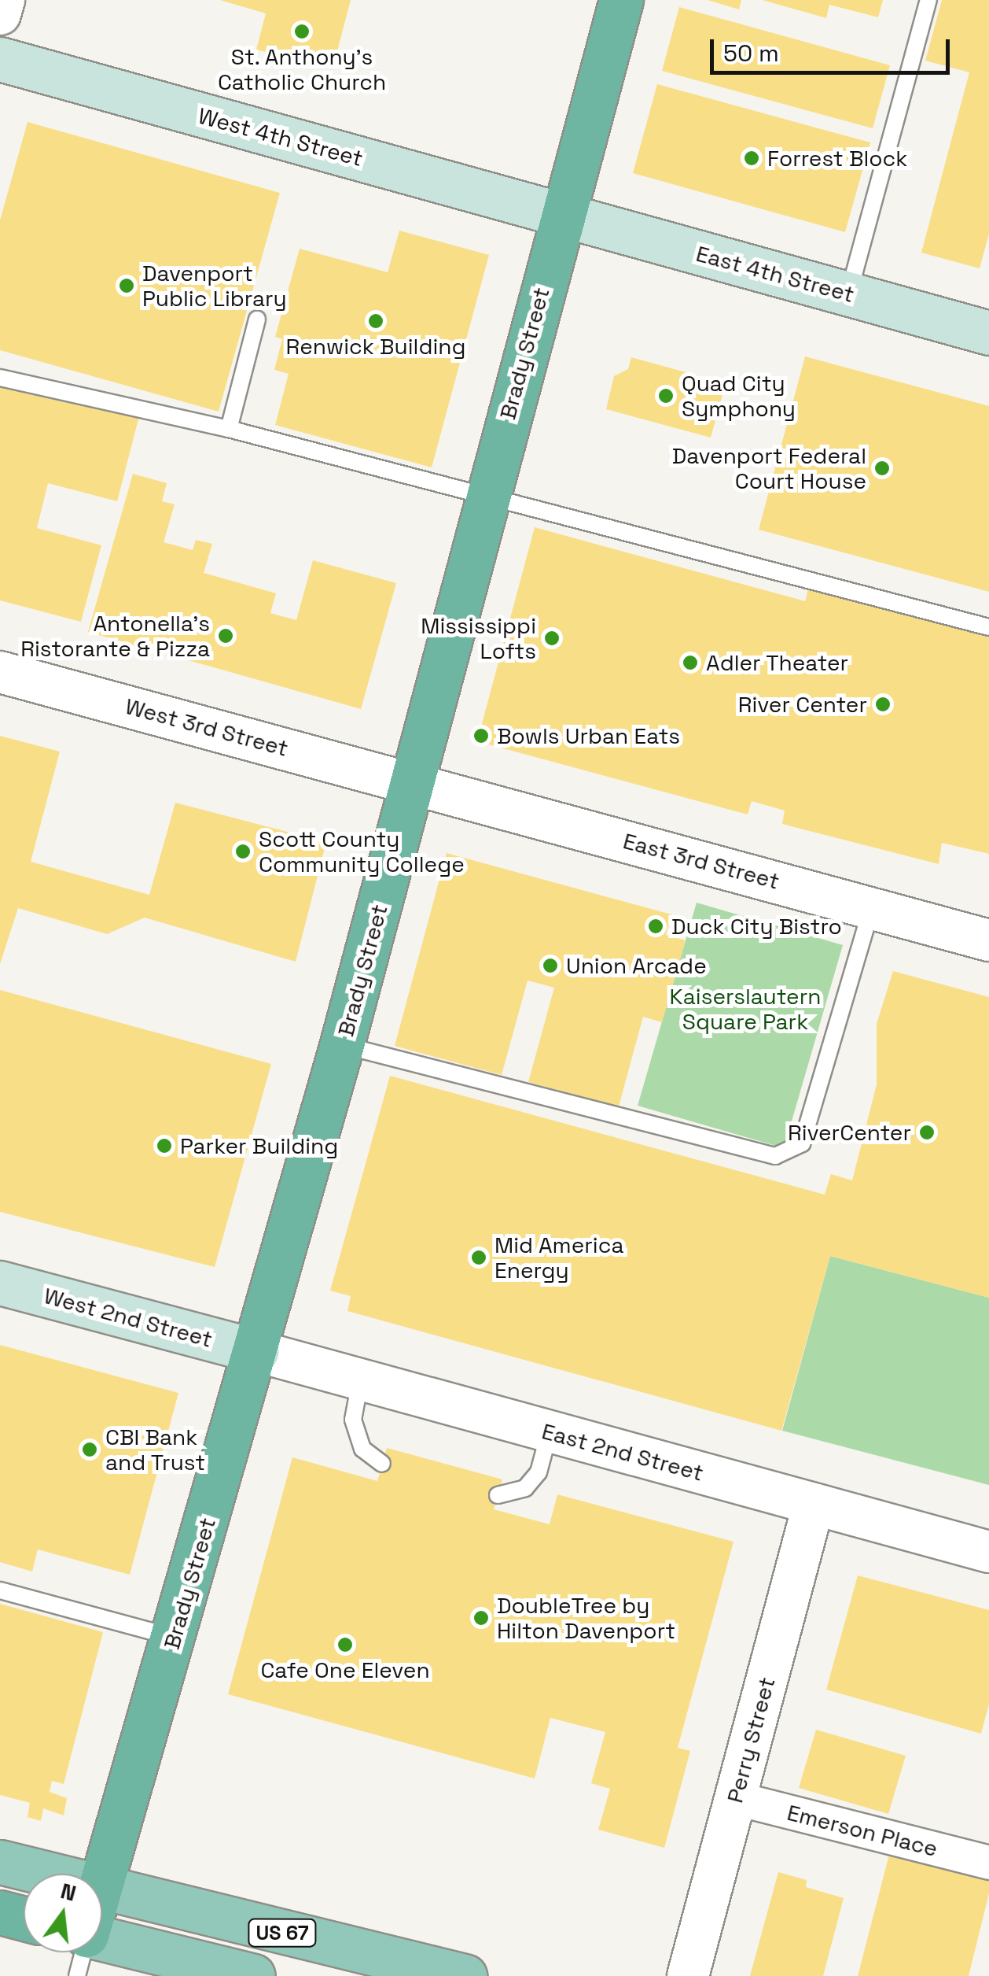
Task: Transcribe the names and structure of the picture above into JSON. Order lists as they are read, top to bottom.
{
  "streets": {
    "highway": ["Brady Street"],
    "main road": [
      "West 4th Street",
      "East 4th Street",
      "West 2nd Street",
      "US 67"
    ],
    "street": [
      "West 3rd Street",
      "East 3rd Street",
      "East 2nd Street",
      "Perry Street",
      "Emerson Place"
    ]
  },
  "crossings": [
    ["West 4th Street", "East 4th Street"],
    ["West 4th Street", "Brady Street"],
    ["East 4th Street", "Brady Street"],
    ["Brady Street", "West 3rd Street"],
    ["Brady Street", "East 3rd Street"],
    ["Brady Street", "West 2nd Street"],
    ["Brady Street", "East 2nd Street"],
    ["West 3rd Street", "East 3rd Street"],
    ["West 2nd Street", "East 2nd Street"],
    ["East 2nd Street", "Perry Street"],
    ["Perry Street", "Emerson Place"]
  ],
  "parks": ["Kaiserslautern Square Park"],
  "places": [
    "St. Anthony's Catholic Church",
    "Forrest Block",
    "Davenport Public Library",
    "Renwick Building",
    "Quad City Symphony",
    "Davenport Federal Court House",
    "Antonella's Ristorante & Pizza",
    "Mississippi Lofts",
    "Adler Theater",
    "River Center",
    "Bowls Urban Eats",
    "Scott County Community College",
    "Duck City Bistro",
    "Union Arcade",
    "RiverCenter",
    "Parker Building",
    "Mid America Energy",
    "CBI Bank and Trust",
    "DoubleTree by Hilton Davenport",
    "Cafe One Eleven"
  ],
  "scale_bar": "50 m",
  "north": "top"
}
